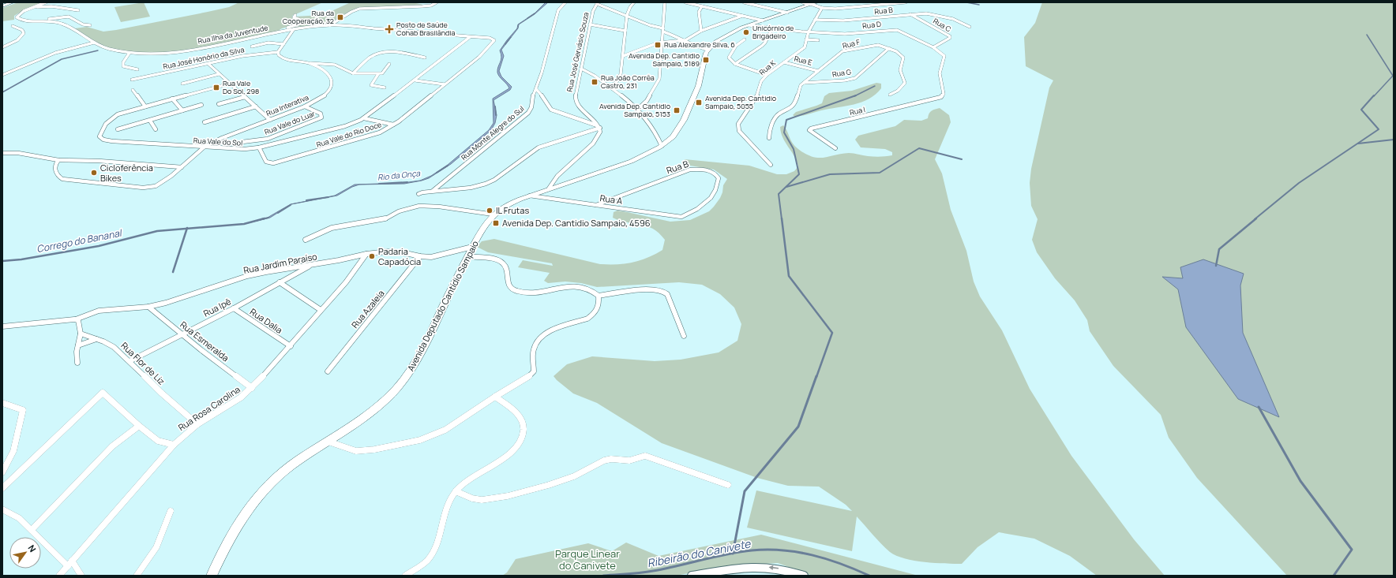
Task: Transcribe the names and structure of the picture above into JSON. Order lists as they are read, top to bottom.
{
  "streets": {
    "main road": ["Avenida Deputado Cantídio Sampaio"],
    "street": [
      "Rua B",
      "Rua D",
      "Rua C",
      "Rua Ilha da Juventude",
      "Rua F",
      "Rua José Gervásio Souza",
      "Rua José Honório da Silva",
      "Rua E",
      "Rua K",
      "Rua G",
      "Rua Interativa",
      "Rua I",
      "Rua Vale do Luar",
      "Rua Monte Alegre do Sul",
      "Rua Vale do Rio Doce",
      "Rua Vale do Sol",
      "Rua A",
      "Rua Jardim Paraíso",
      "Rua Ipê",
      "Rua Azaleia",
      "Rua Dalia",
      "Rua Esmeralda",
      "Rua Flor de Liz",
      "Rua Rosa Carolina"
    ]
  },
  "crossings": [
    ["Rua B", "Rua C"],
    ["Rua B", "Rua K"],
    ["Rua B", "Rua A"],
    ["Rua D", "Rua C"],
    ["Rua D", "Rua K"],
    ["Rua D", "Rua I"],
    ["Rua Ilha da Juventude", "Rua Vale do Rio Doce"],
    ["Rua Ilha da Juventude", "Rua Vale do Sol"],
    ["Rua F", "Rua E"],
    ["Rua F", "Rua G"],
    ["Rua José Honório da Silva", "Rua Interativa"],
    ["Rua E", "Rua K"],
    ["Rua Interativa", "Rua Vale do Luar"],
    ["Rua Interativa", "Rua Vale do Sol"],
    ["Rua Vale do Rio Doce", "Rua Vale do Sol"],
    ["Rua A", "Avenida Deputado Cantídio Sampaio"],
    ["Rua Jardim Paraíso", "Avenida Deputado Cantídio Sampaio"],
    ["Rua Jardim Paraíso", "Rua Ipê"],
    ["Rua Jardim Paraíso", "Rua Azaleia"],
    ["Rua Jardim Paraíso", "Rua Esmeralda"],
    ["Rua Jardim Paraíso", "Rua Rosa Carolina"],
    ["Rua Ipê", "Rua Dalia"],
    ["Rua Ipê", "Rua Esmeralda"],
    ["Rua Ipê", "Rua Flor de Liz"],
    ["Rua Dalia", "Rua Rosa Carolina"],
    ["Rua Esmeralda", "Rua Rosa Carolina"],
    ["Rua Flor de Liz", "Rua Rosa Carolina"]
  ],
  "water": ["Rio da Onça", "Corrego do Bananal", "Ribeirão do Canivete"],
  "parks": ["Parque Linear do Canivete"],
  "places": {
    "transit": [
      "Rua da Cooperação, 32",
      "Rua Alexandre Silva, 6",
      "Avenida Dep. Cantidio Sampaio, 5189",
      "Rua João Corrêa Castro, 231",
      "Rua Vale Do Sol, 298",
      "Avenida Dep. Cantidio Sampaio, 5055",
      "Avenida Dep. Cantidio Sampaio, 5153",
      "Avenida Dep. Cantidio Sampaio, 4596"
    ],
    "health": ["Posto de Saúde Cohab Brasilândia"],
    "other": [
      "Unicórnio de Brigadeiro",
      "Cicloferência Bikes",
      "IL Frutas",
      "Padaria Capadócia"
    ]
  },
  "north": "top right"
}
